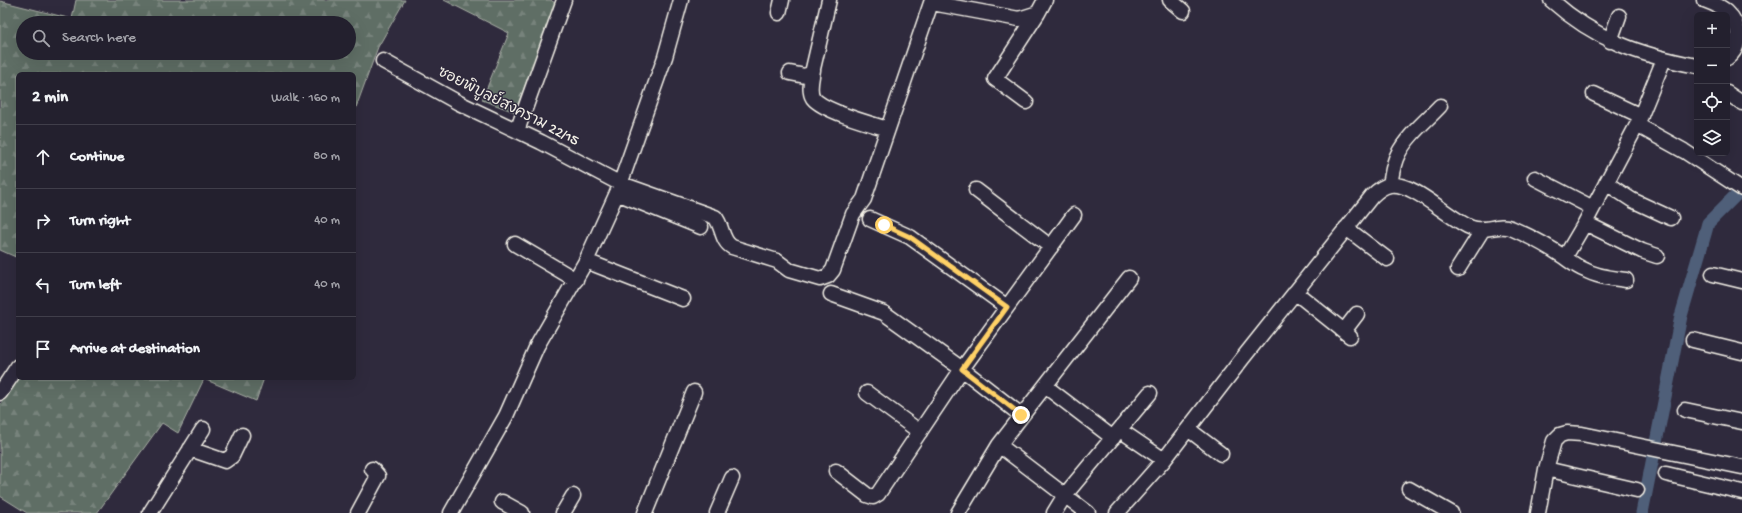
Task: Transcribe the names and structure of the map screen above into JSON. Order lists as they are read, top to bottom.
{
  "streets": {
    "street": ["ซอยพิบูลย์สงคราม 22/15"]
  },
  "page": {
    "map_buttons": ["+", "−"],
    "search": "Search here",
    "heading": ["2 min", "Walk · 160 m"],
    "list": [
      ["Continue", "80 m"],
      ["Turn right", "40 m"],
      ["Turn left", "40 m"],
      "Arrive at destination"
    ]
  }
}
